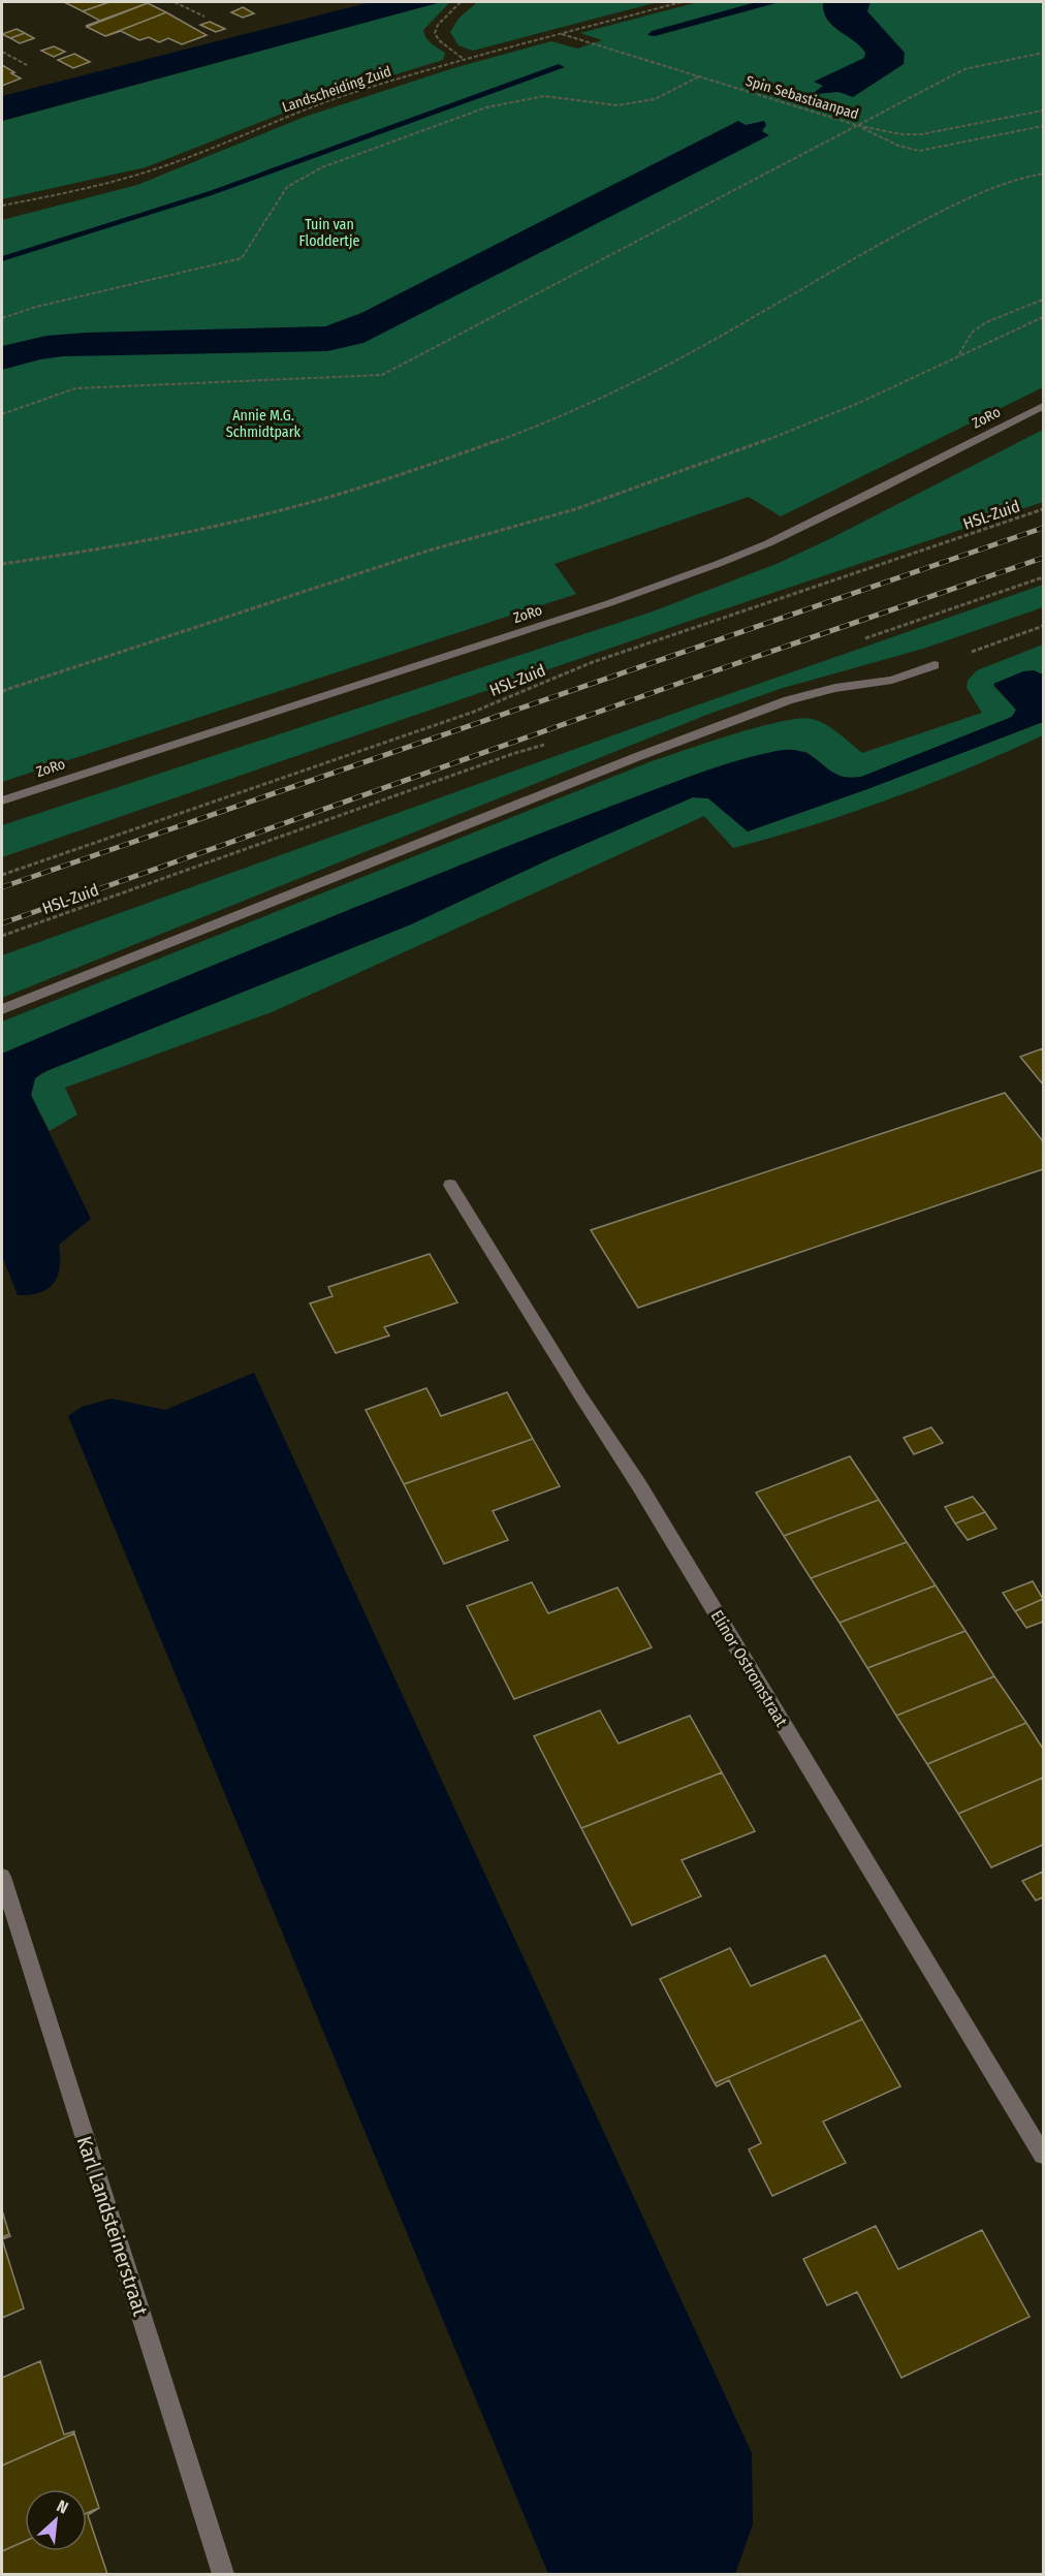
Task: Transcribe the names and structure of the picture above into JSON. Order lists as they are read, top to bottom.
{
  "streets": {
    "street": ["ZoRo", "Elinor Ostromstraat", "Karl Landsteinerstraat"],
    "path": ["Landscheiding Zuid", "Spin Sebastiaanpad", "HSL-Zuid"]
  },
  "crossings": [
    ["Landscheiding Zuid", "Spin Sebastiaanpad"]
  ],
  "parks": ["Tuin van Floddertje", "Annie M.G. Schmidtpark"],
  "north": "top right"
}
